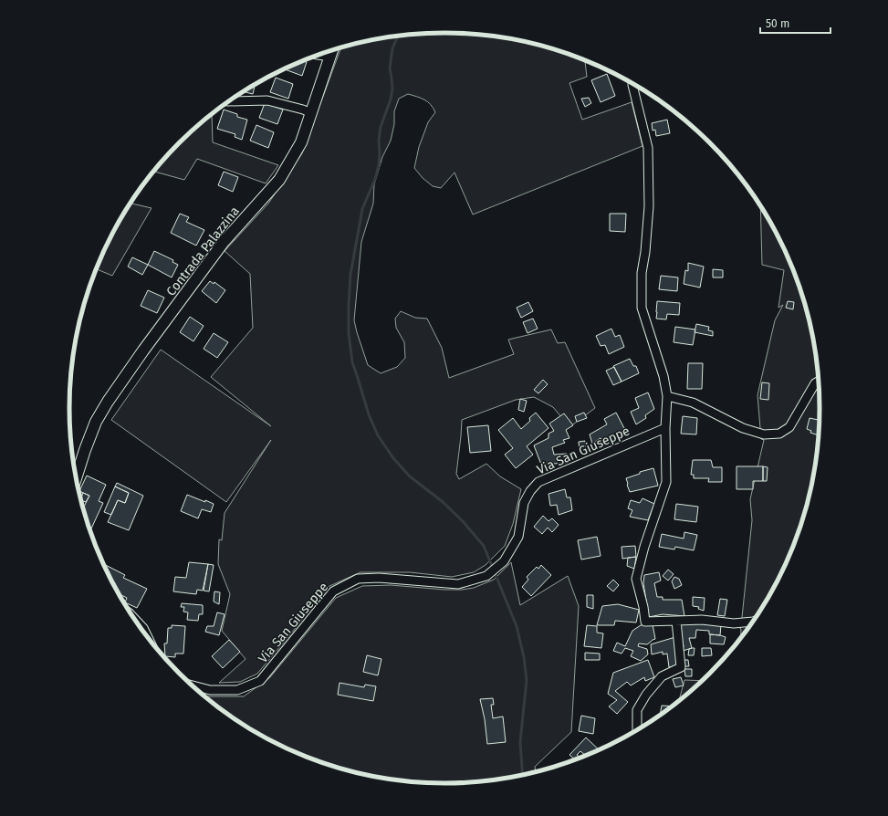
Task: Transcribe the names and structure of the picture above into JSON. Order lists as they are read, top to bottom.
{
  "streets": {
    "street": ["Contrada Palazzina", "Via San Giuseppe"]
  },
  "scale_bar": "50 m"
}
